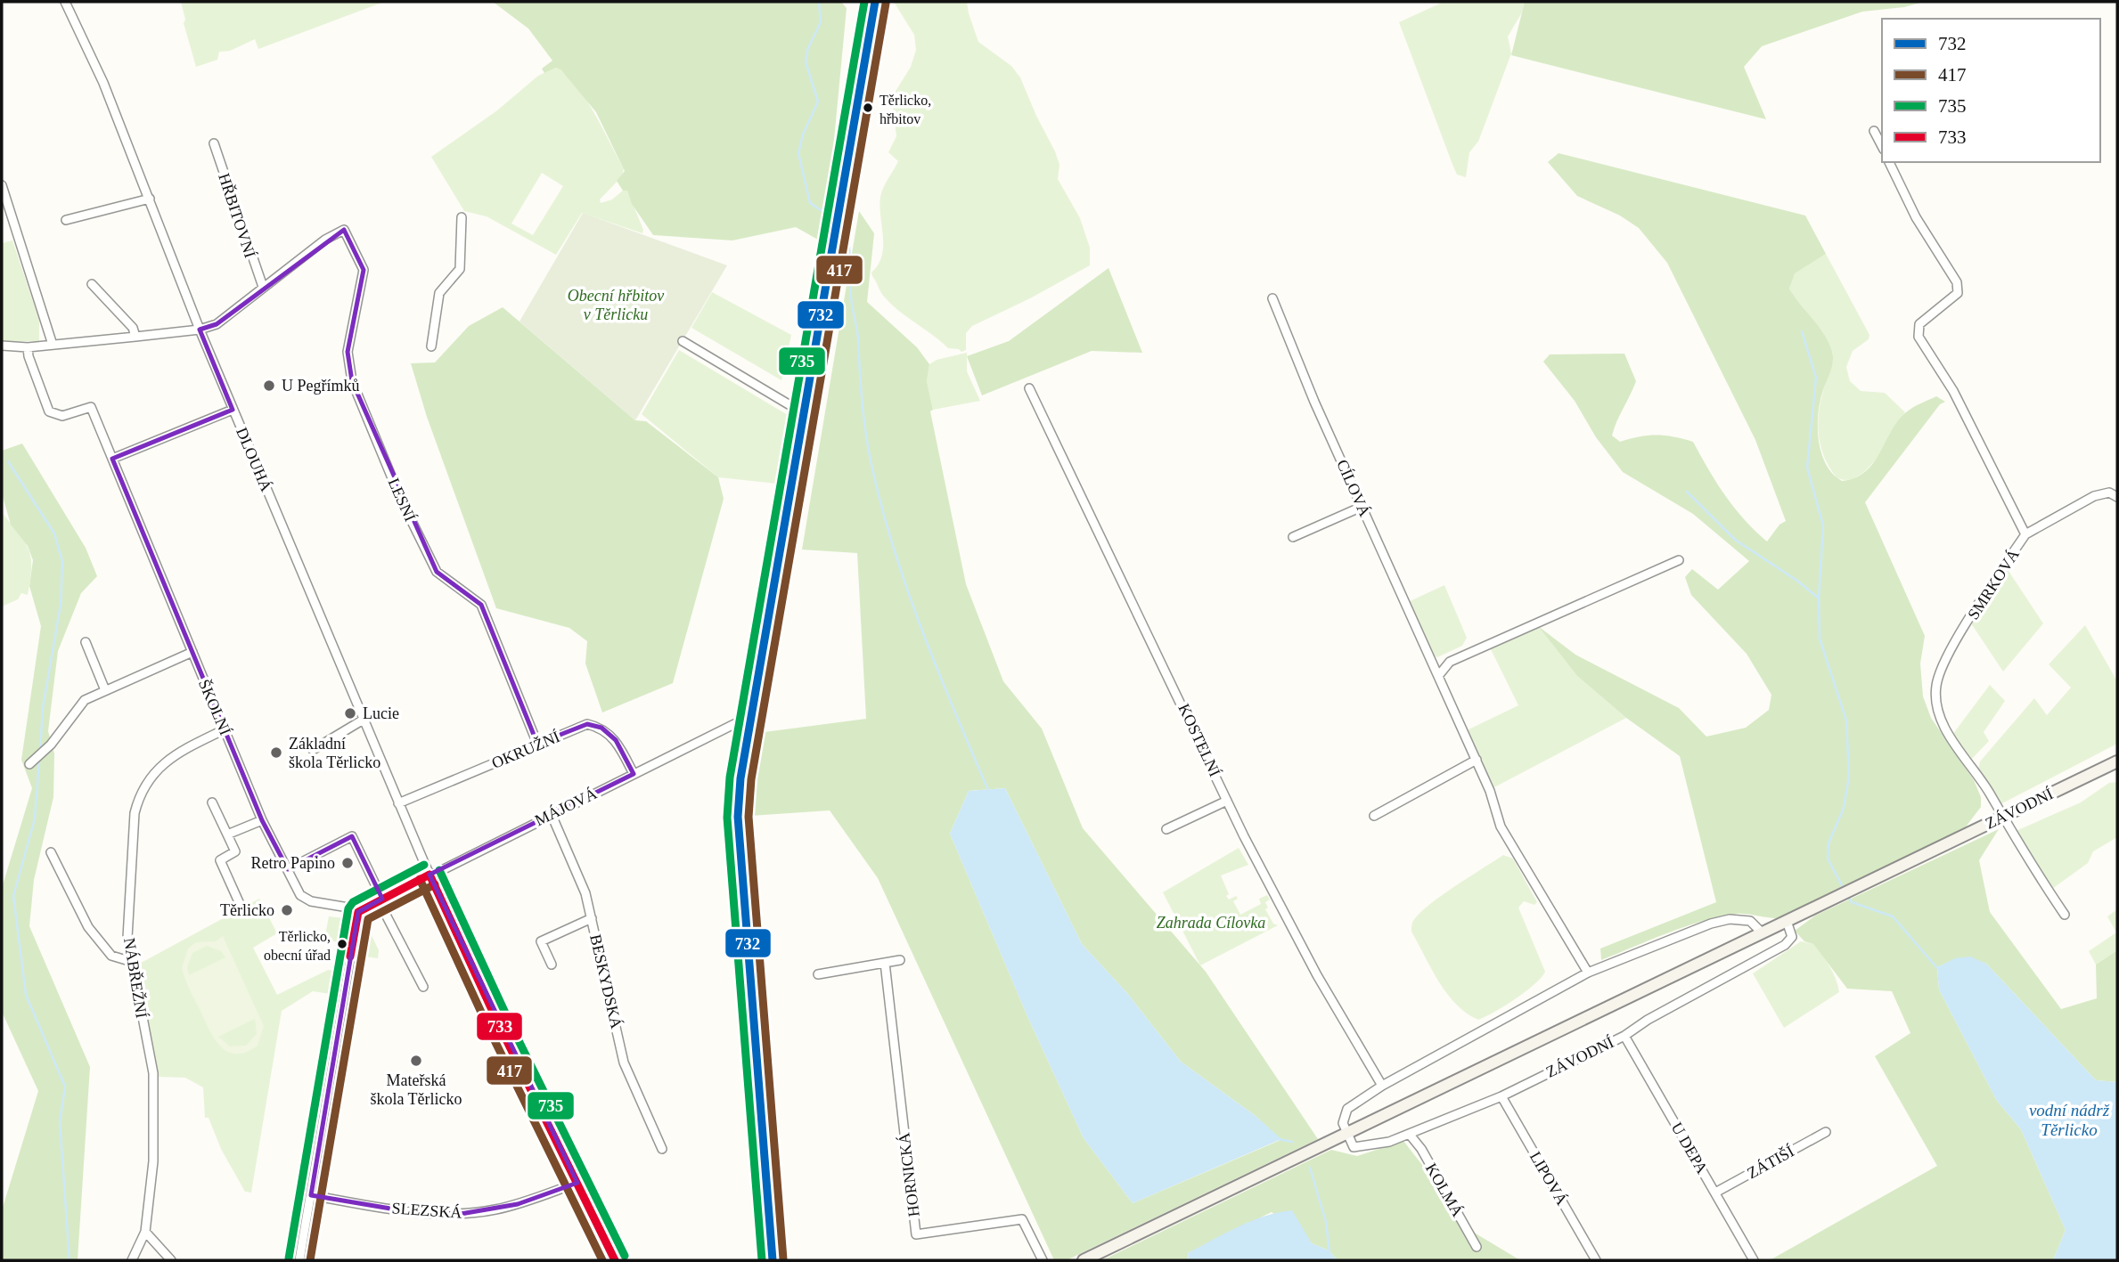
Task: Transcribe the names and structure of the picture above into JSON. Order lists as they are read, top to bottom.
{
  "streets": {
    "main road": ["ZÁVODNÍ"],
    "street": [
      "HŘBITOVNÍ",
      "DLOUHÁ",
      "CÍLOVÁ",
      "LESNÍ",
      "SMRKOVÁ",
      "ŠKOLNÍ",
      "KOSTELNÍ",
      "OKRUŽNÍ",
      "MÁJOVÁ",
      "NÁBŘEŽNÍ",
      "BESKYDSKÁ",
      "U DEPA",
      "ZÁTIŠÍ",
      "HORNICKÁ",
      "LIPOVÁ",
      "KOLMÁ",
      "SLEZSKÁ"
    ]
  },
  "crossings": [
    ["HŘBITOVNÍ", "LESNÍ"],
    ["DLOUHÁ", "OKRUŽNÍ"],
    ["DLOUHÁ", "MÁJOVÁ"],
    ["DLOUHÁ", "SLEZSKÁ"],
    ["LESNÍ", "OKRUŽNÍ"],
    ["SMRKOVÁ", "ZÁVODNÍ"],
    ["ŠKOLNÍ", "MÁJOVÁ"],
    ["ŠKOLNÍ", "NÁBŘEŽNÍ"],
    ["OKRUŽNÍ", "MÁJOVÁ"],
    ["MÁJOVÁ", "BESKYDSKÁ"],
    ["ZÁVODNÍ", "U DEPA"],
    ["ZÁVODNÍ", "LIPOVÁ"],
    ["ZÁVODNÍ", "KOLMÁ"],
    ["U DEPA", "ZÁTIŠÍ"]
  ],
  "water": ["vodní nádrž Těrlicko"],
  "parks": ["Obecní hřbitov v Těrlicku", "Zahrada Cílovka"],
  "places": [
    "Těrlicko, hřbitov",
    "U Pegřímků",
    "Lucie",
    "Základní škola Těrlicko",
    "Retro Papino",
    "Těrlicko",
    "Těrlicko, obecní úřad",
    "Mateřská škola Těrlicko"
  ],
  "lines": [
    "transit line 732",
    "transit line 735",
    "transit line 417",
    "transit line 733"
  ],
  "legend": [
    "732",
    "417",
    "735",
    "733"
  ]
}
